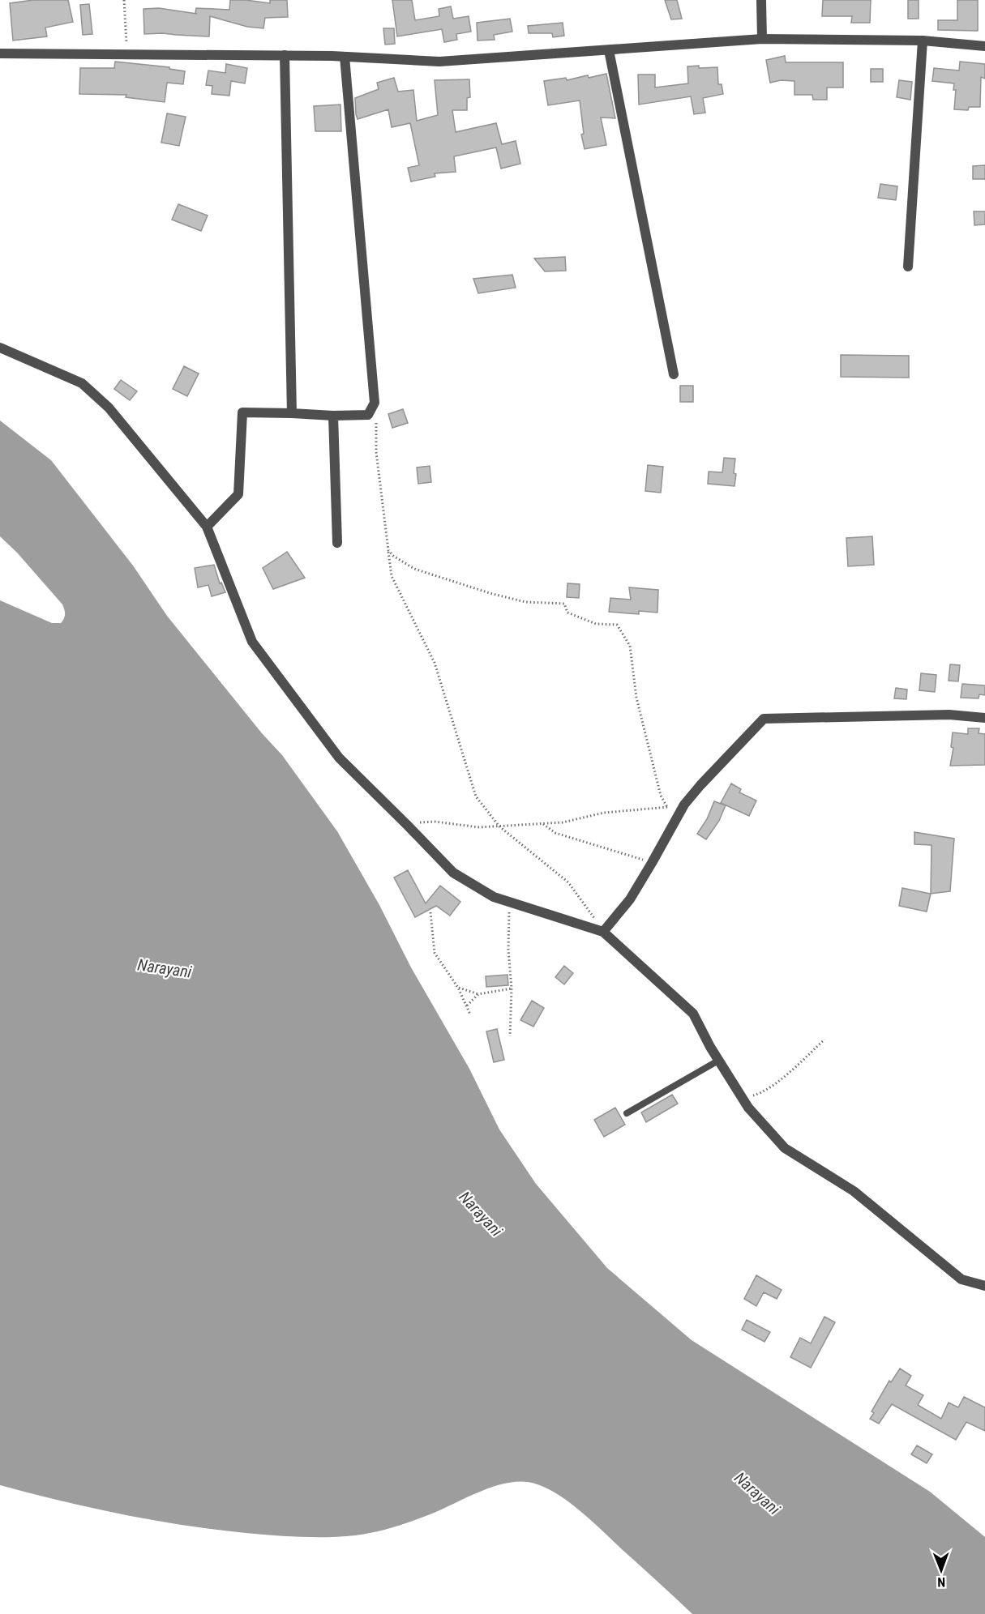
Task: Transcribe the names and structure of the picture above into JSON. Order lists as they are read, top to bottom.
{
  "water": ["Narayani"],
  "north": "bottom"
}
